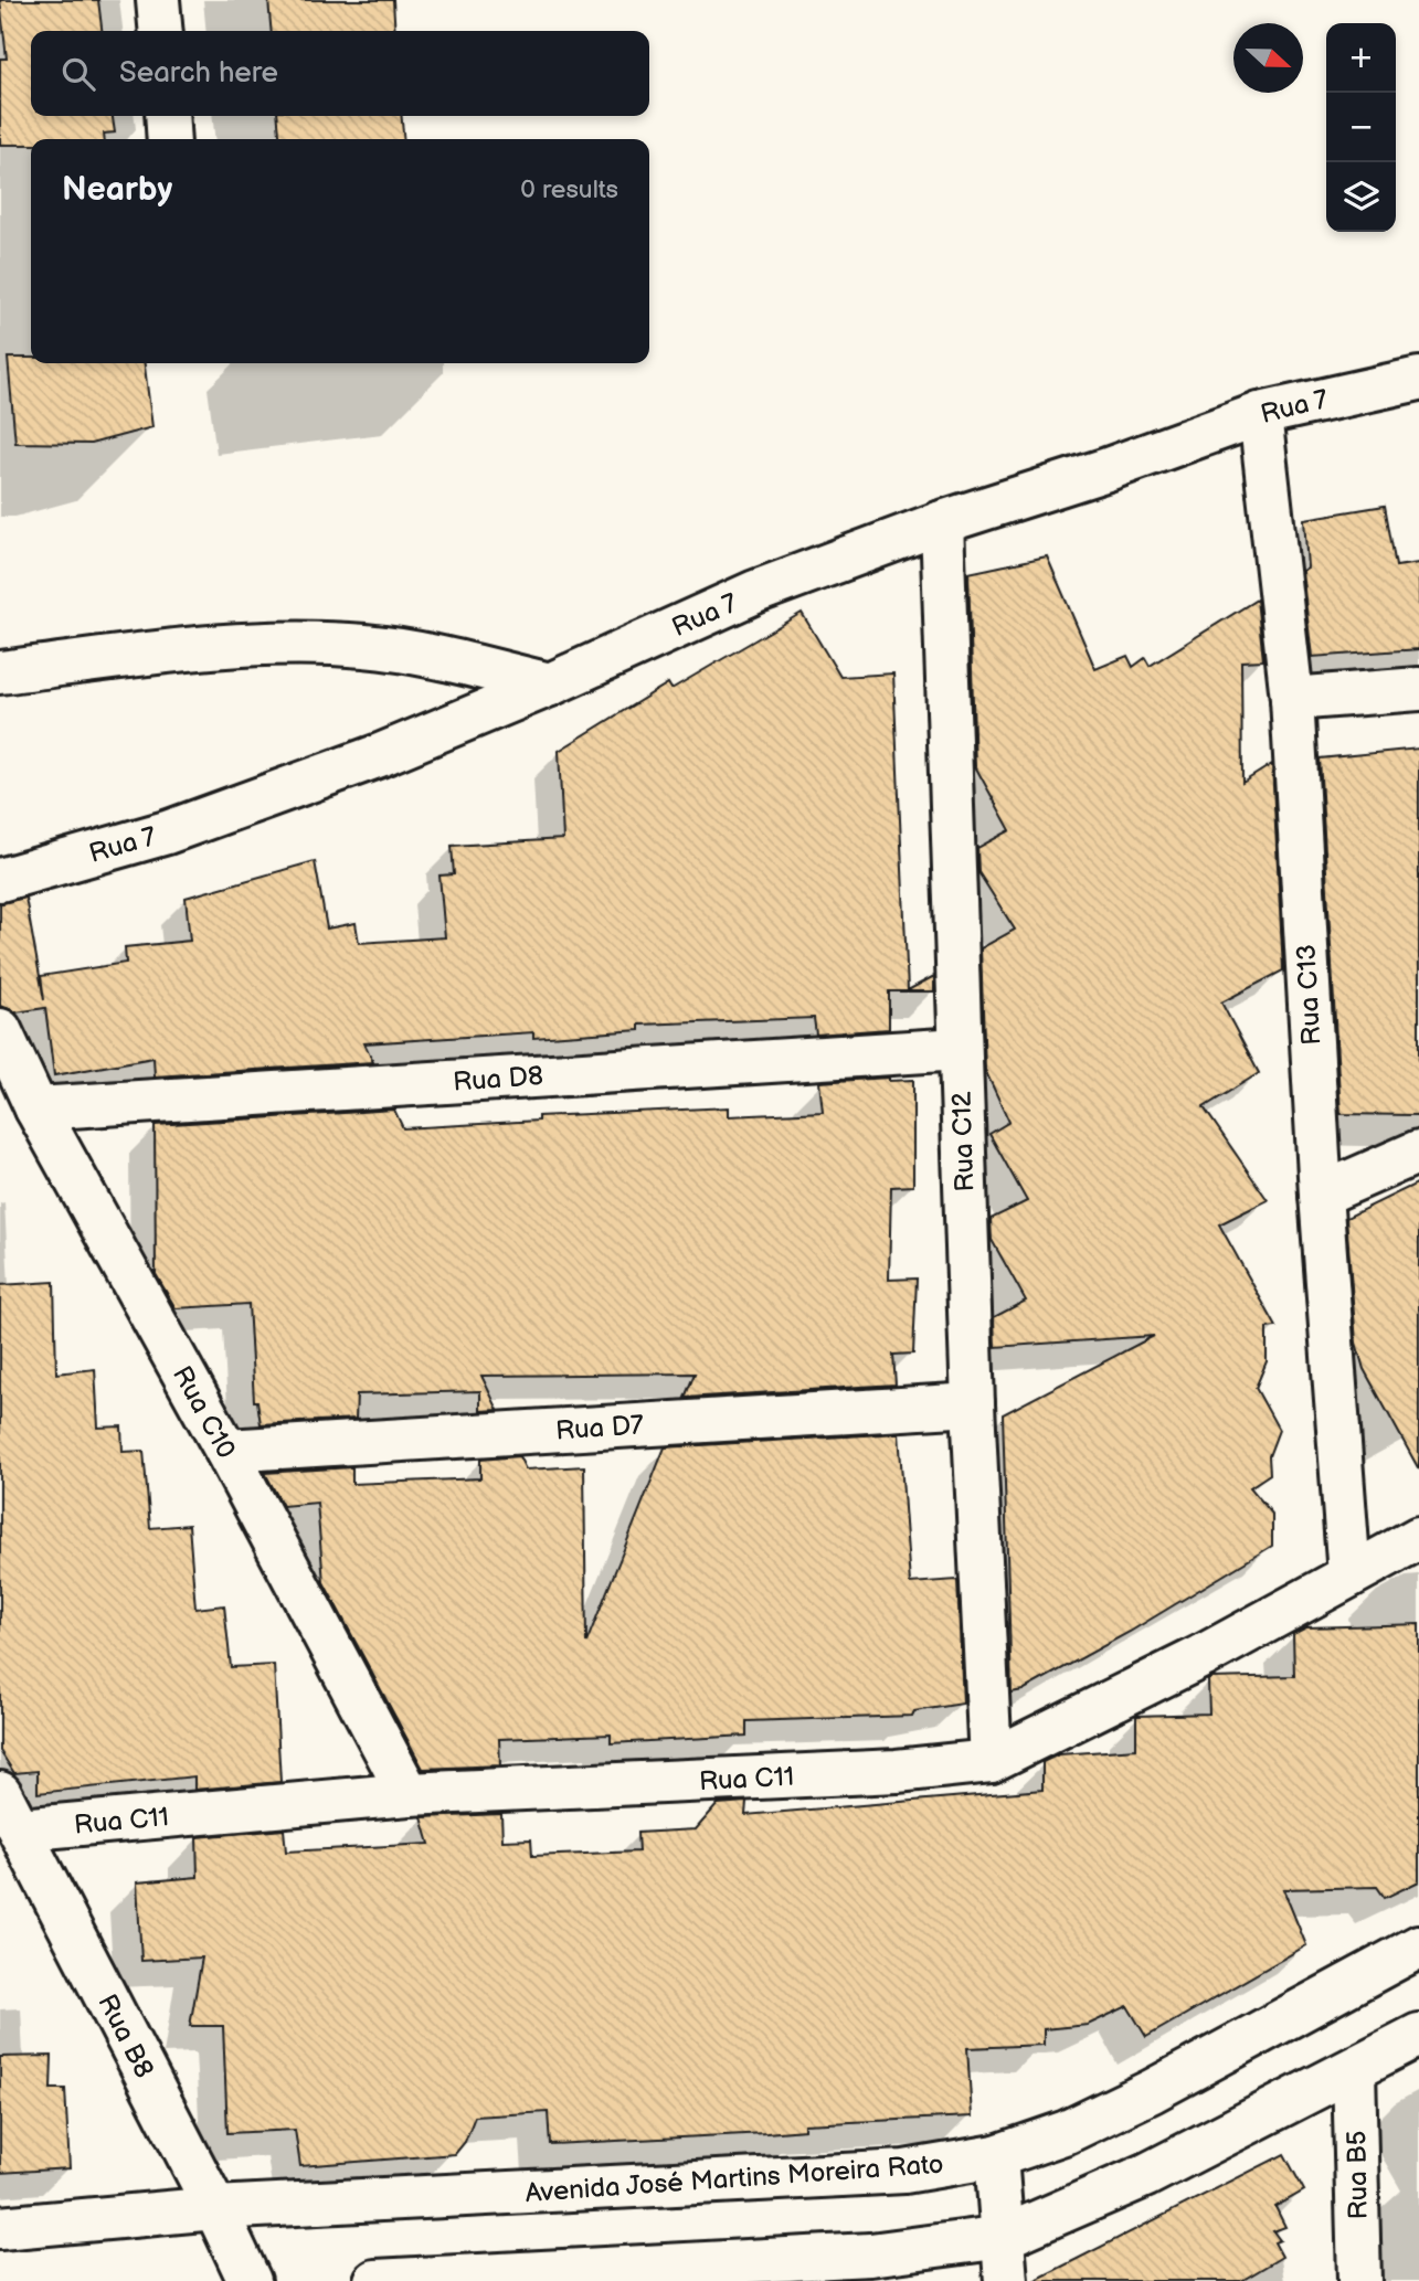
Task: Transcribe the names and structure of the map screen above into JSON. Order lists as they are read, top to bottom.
{
  "streets": {
    "street": [
      "Rua 7",
      "Rua C13",
      "Rua D8",
      "Rua C12",
      "Rua C10",
      "Rua D7",
      "Rua C11",
      "Rua B8",
      "Rua B5",
      "Avenida José Martins Moreira Rato"
    ]
  },
  "crossings": [
    ["Rua 7", "Rua C13"],
    ["Rua 7", "Rua C12"],
    ["Rua C13", "Rua C11"],
    ["Rua D8", "Rua C12"],
    ["Rua D8", "Rua C10"],
    ["Rua C12", "Rua D7"],
    ["Rua C12", "Rua C11"],
    ["Rua C10", "Rua D7"],
    ["Rua C10", "Rua C11"],
    ["Rua C11", "Rua B8"],
    ["Rua B8", "Avenida José Martins Moreira Rato"]
  ],
  "north": "right",
  "page": {
    "map_buttons": ["+", "−"],
    "search": "Search here",
    "heading": ["Nearby", "0 results"]
  }
}
